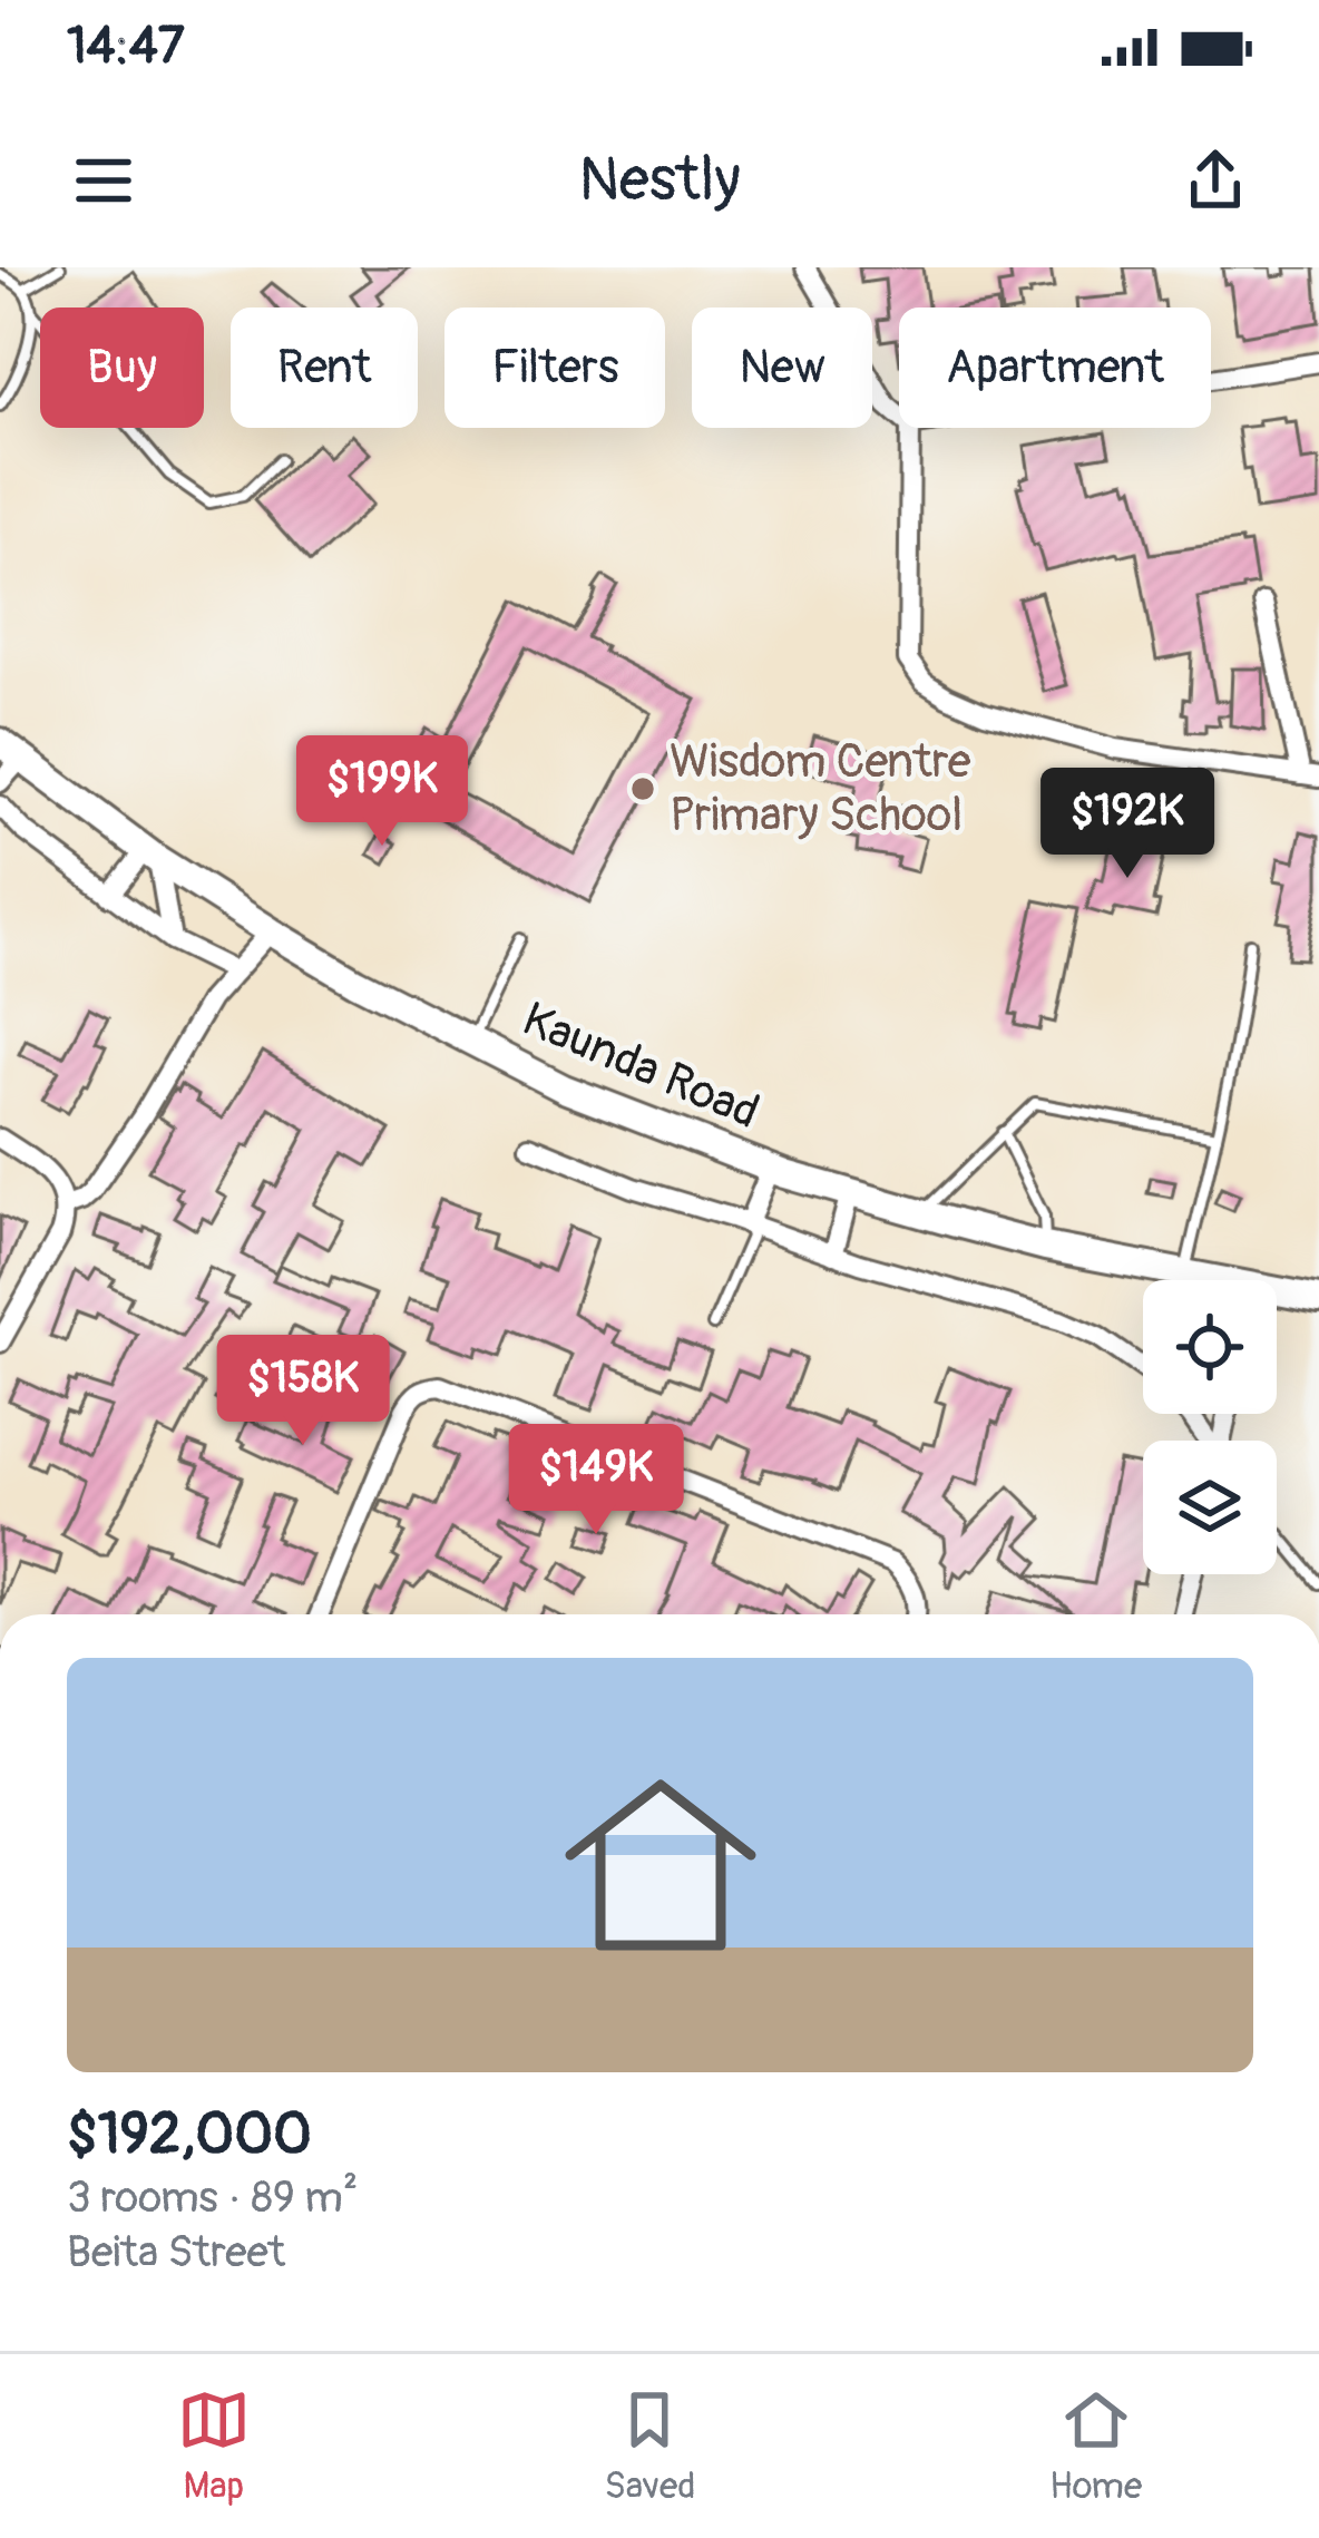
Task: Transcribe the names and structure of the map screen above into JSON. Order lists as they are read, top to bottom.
{
  "streets": {
    "main road": ["Kaunda Road"]
  },
  "places": ["Wisdom Centre Primary School"],
  "page": {
    "status": "14:47",
    "header": "Nestly",
    "chip": [
      "Buy",
      "Rent",
      "Filters",
      "New",
      "Apartment"
    ],
    "price": [
      "$199K",
      "$192K",
      "$158K",
      "$149K"
    ],
    "list": [
      {
        "name": "$192,000",
        "note": "3 rooms · 89 m² · Beita Street"
      }
    ],
    "tabs": ["Map", "Saved", "Home"]
  }
}
